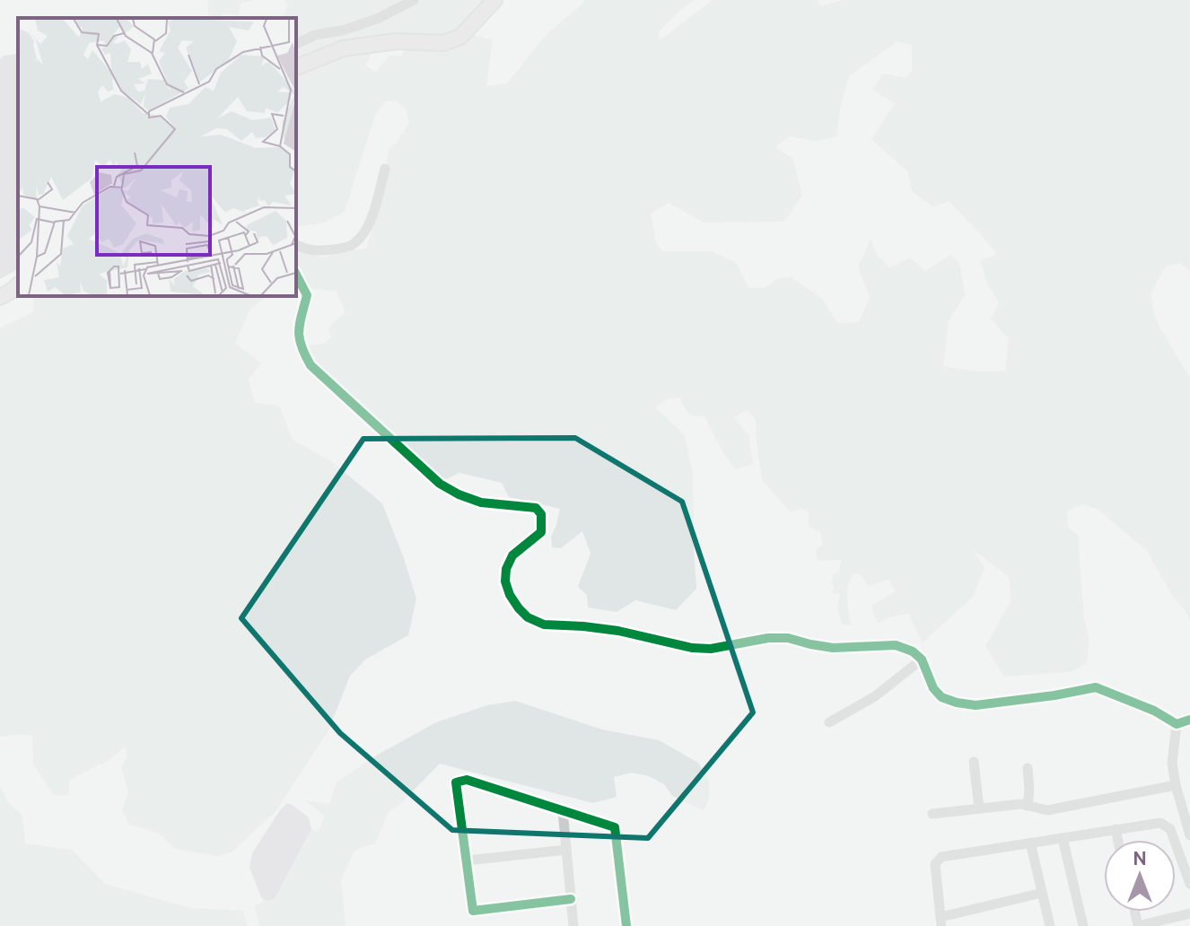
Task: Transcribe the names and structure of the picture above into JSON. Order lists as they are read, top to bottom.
{
  "north": "top"
}
